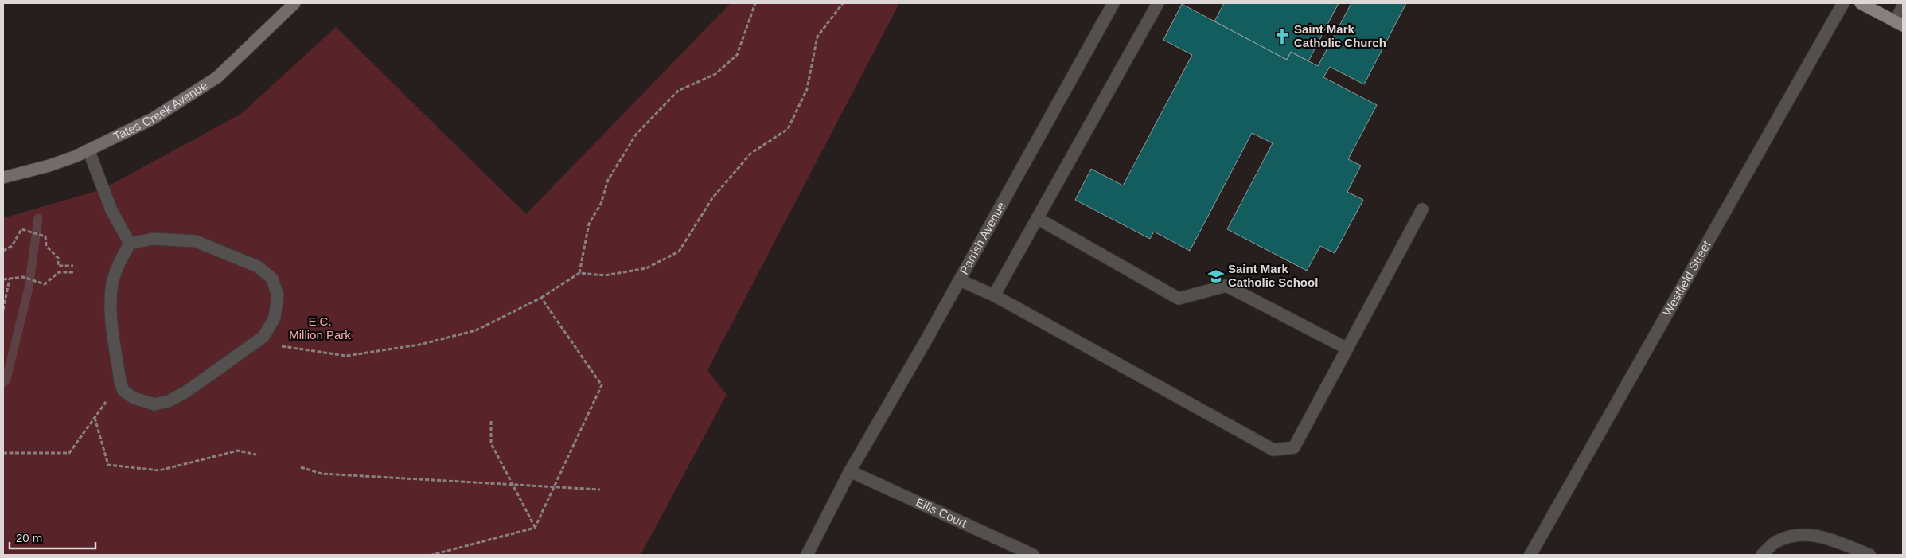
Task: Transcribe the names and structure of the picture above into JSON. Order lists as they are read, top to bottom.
{
  "streets": {
    "main road": ["Tates Creek Avenue"],
    "street": ["Parrish Avenue", "Westfield Street", "Ellis Court"]
  },
  "crossings": [
    ["Parrish Avenue", "Ellis Court"]
  ],
  "parks": ["E.C. Million Park"],
  "places": {
    "church": ["Saint Mark Catholic Church"],
    "school or university": ["Saint Mark Catholic School"]
  },
  "scale_bar": "20 m"
}
